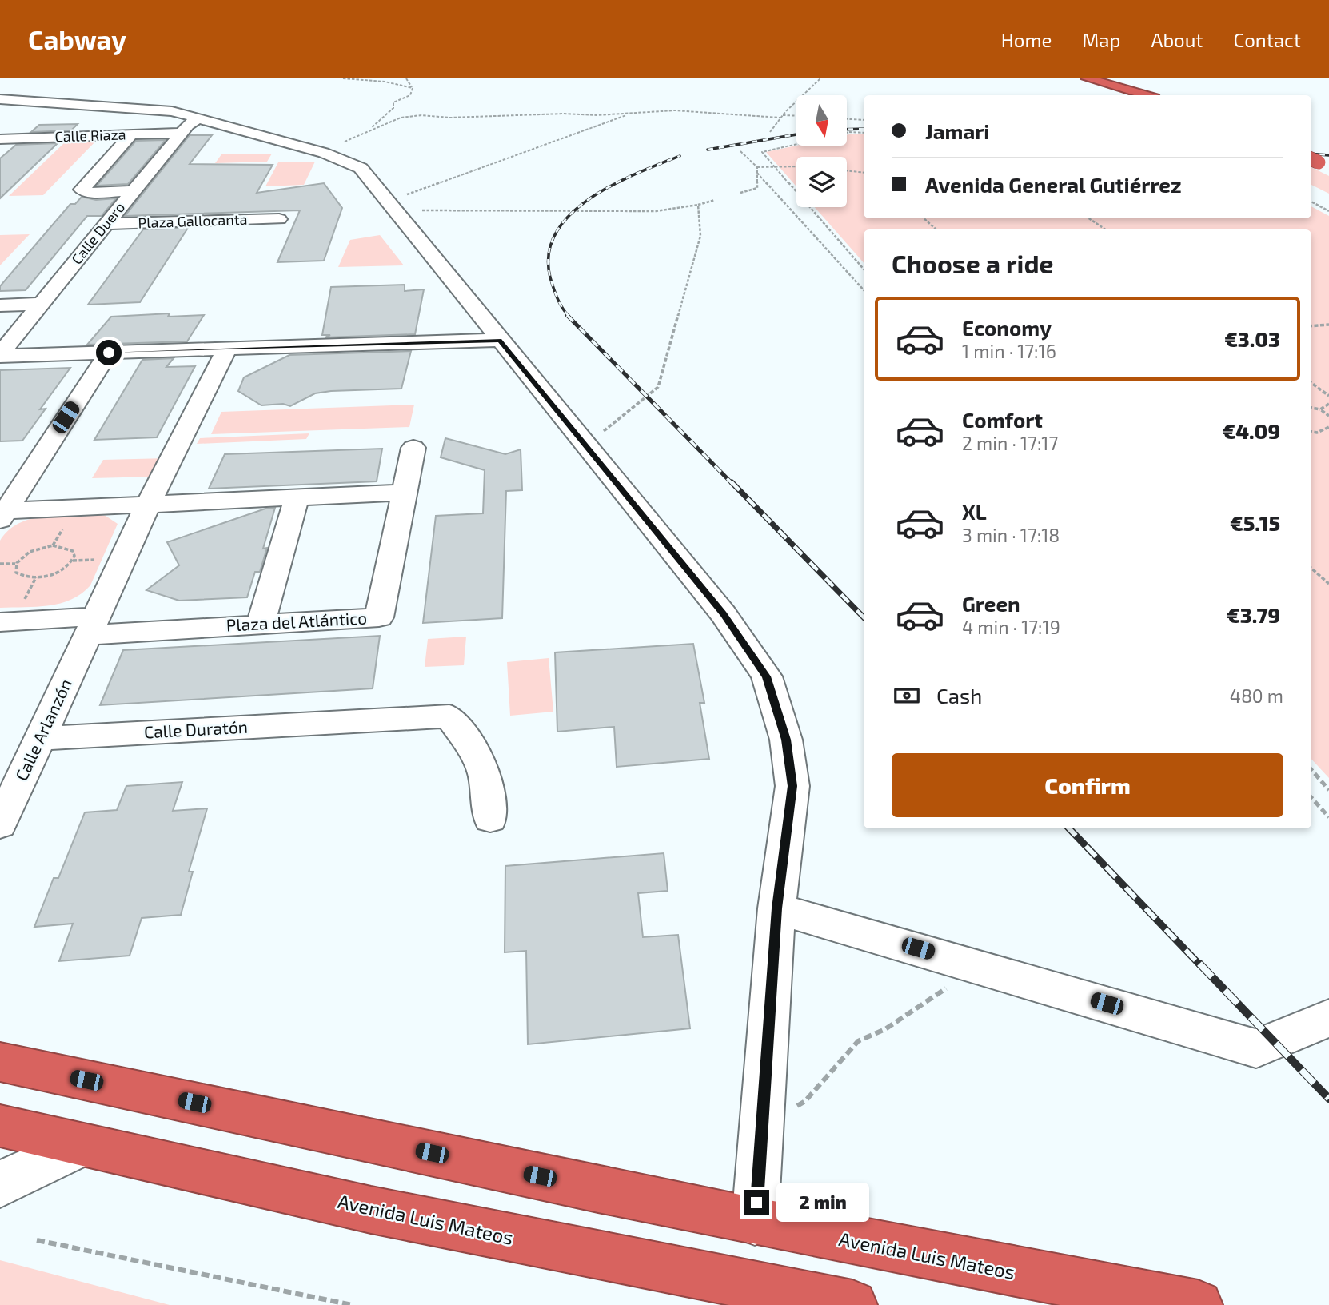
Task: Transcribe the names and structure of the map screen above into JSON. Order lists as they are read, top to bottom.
{
  "streets": {
    "highway": ["Avenida Luis Mateos"],
    "street": [
      "Calle Riaza",
      "Plaza Gallocanta",
      "Calle Duero",
      "Plaza del Atlántico",
      "Calle Arlanzón",
      "Calle Duratón"
    ]
  },
  "crossings": [
    ["Calle Riaza", "Calle Duero"],
    ["Plaza Gallocanta", "Calle Duero"],
    ["Plaza del Atlántico", "Calle Arlanzón"],
    ["Calle Arlanzón", "Calle Duratón"]
  ],
  "north": "bottom",
  "page": {
    "header": "Cabway",
    "nav": [
      "Home",
      "Map",
      "About",
      "Contact"
    ],
    "banner": ["Jamari", "Avenida General Gutiérrez"],
    "heading": "Choose a ride",
    "list": [
      {
        "name": "Economy",
        "note": "1 min · 17:16",
        "value": "€3.03"
      },
      {
        "name": "Comfort",
        "note": "2 min · 17:17",
        "value": "€4.09"
      },
      {
        "name": "XL",
        "note": "3 min · 17:18",
        "value": "€5.15"
      },
      {
        "name": "Green",
        "note": "4 min · 17:19",
        "value": "€3.79"
      }
    ],
    "pay": ["Cash", "480 m"],
    "buttons": "Confirm",
    "bubble": "2 min"
  }
}
